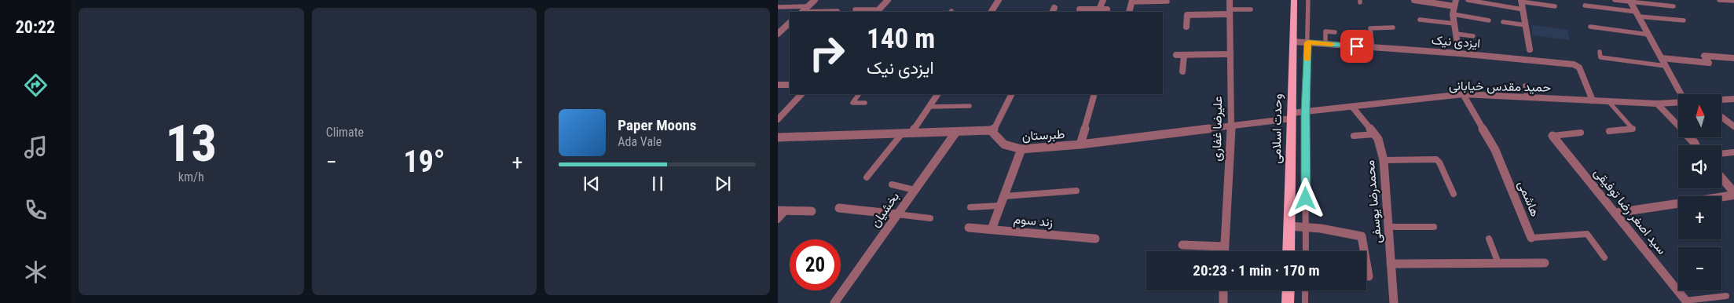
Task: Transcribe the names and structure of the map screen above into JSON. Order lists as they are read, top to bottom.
{
  "streets": {
    "main road": ["وحدت اسلامی"],
    "street": [
      "ایزدی نیک",
      "حمید مقدس خیابانی",
      "علیرضا غفاری",
      "طبرستان",
      "هاشمی",
      "محمدرضا یوسفی",
      "بخشیان",
      "سید اصغر رضا توفیقی",
      "زند سوم"
    ]
  },
  "crossings": [
    ["ایزدی نیک", "حمید مقدس خیابانی"],
    ["ایزدی نیک", "وحدت اسلامی"],
    ["حمید مقدس خیابانی", "وحدت اسلامی"],
    ["حمید مقدس خیابانی", "طبرستان"],
    ["حمید مقدس خیابانی", "هاشمی"],
    ["حمید مقدس خیابانی", "محمدرضا یوسفی"],
    ["علیرضا غفاری", "طبرستان"],
    ["وحدت اسلامی", "طبرستان"]
  ],
  "north": "top",
  "page": {
    "tabs": "20:22",
    "tile": [
      ["13", "km/h"],
      "Climate"
    ],
    "turn": ["140 m", "ایزدی نیک"],
    "map_buttons": ["+", "−"],
    "song": ["Paper Moons", "Ada Vale"],
    "heat": ["−", "19°", "+"],
    "limit": "20",
    "trip": "20:23 · 1 min · 170 m"
  }
}
